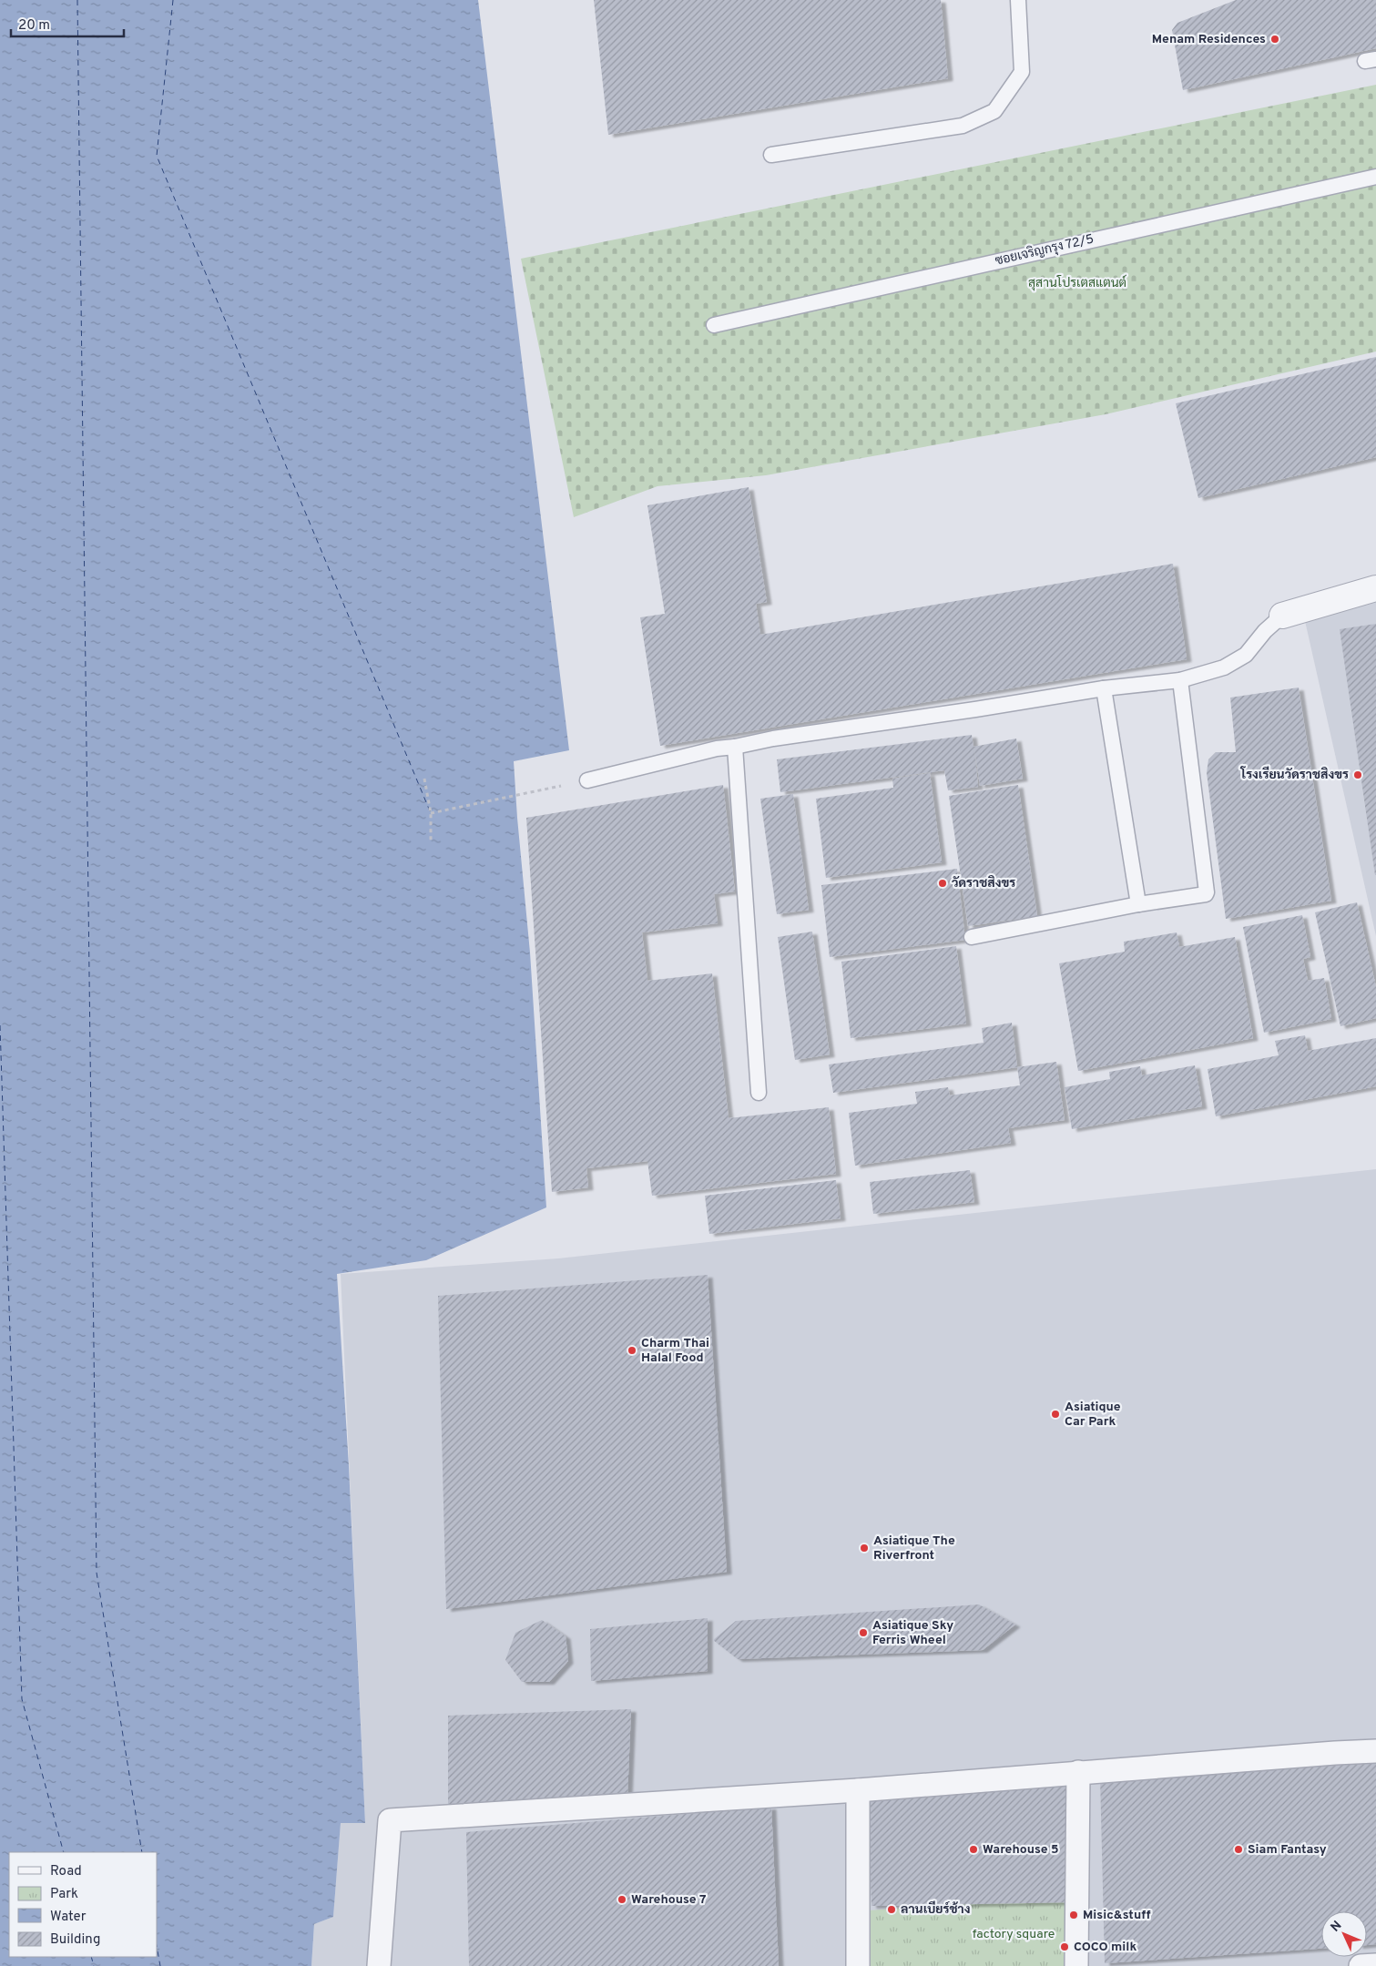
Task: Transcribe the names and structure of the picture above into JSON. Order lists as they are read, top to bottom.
{
  "streets": {
    "lane": ["ซอยเจริญกรุง 72/5"]
  },
  "parks": ["สุสานโปรเตสแตนต์", "factory square"],
  "places": [
    "Menam Residences",
    "โรงเรียนวัดราชสิงขร",
    "วัดราชสิงขร",
    "Charm Thai Halal Food",
    "Asiatique Car Park",
    "Asiatique The Riverfront",
    "Asiatique Sky Ferris Wheel",
    "Warehouse 5",
    "Siam Fantasy",
    "Warehouse 7",
    "ลานเบียร์ช้าง",
    "Misic&stuff",
    "COCO milk"
  ],
  "legend": [
    "Road",
    "Park",
    "Water",
    "Building"
  ],
  "scale_bar": "20 m",
  "north": "top left"
}
